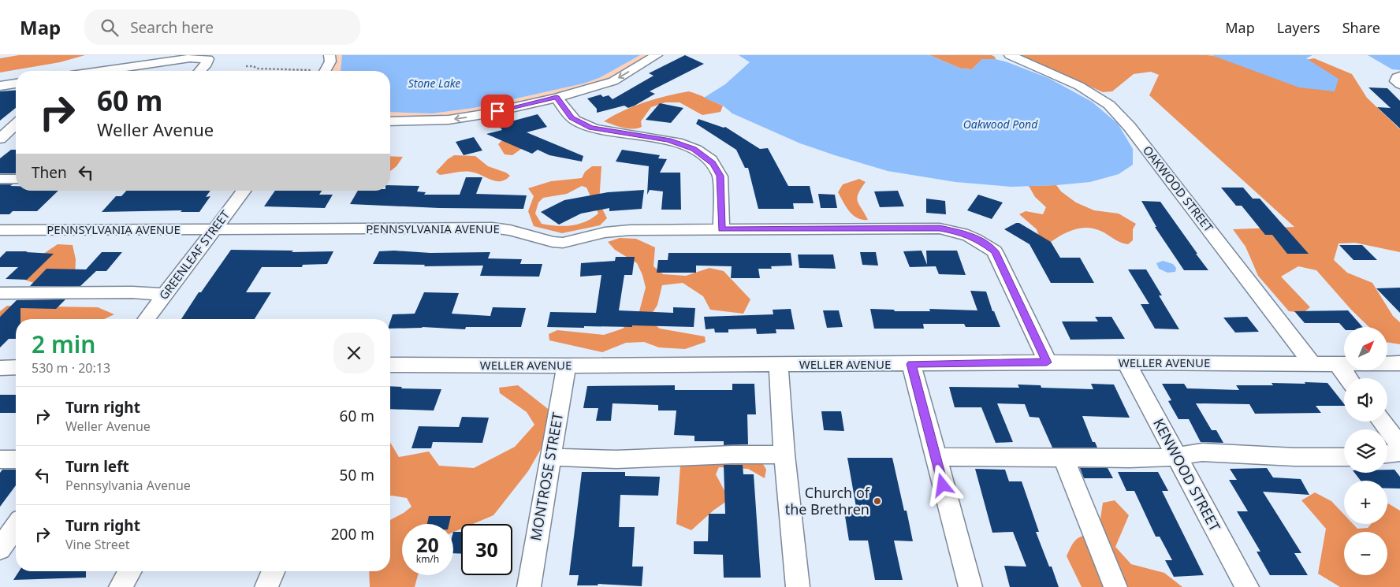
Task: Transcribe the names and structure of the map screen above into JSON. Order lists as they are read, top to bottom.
{
  "streets": {
    "street": [
      "OAKWOOD STREET",
      "PENNSYLVANIA AVENUE",
      "GREENLEAF STREET",
      "WELLER AVENUE",
      "KENWOOD STREET",
      "MONTROSE STREET"
    ]
  },
  "crossings": [
    ["OAKWOOD STREET", "WELLER AVENUE"],
    ["PENNSYLVANIA AVENUE", "GREENLEAF STREET"],
    ["PENNSYLVANIA AVENUE", "WELLER AVENUE"],
    ["WELLER AVENUE", "KENWOOD STREET"],
    ["WELLER AVENUE", "MONTROSE STREET"]
  ],
  "water": ["Stone Lake", "Oakwood Pond"],
  "places": ["Church of the Brethren"],
  "north": "top right",
  "page": {
    "header": "Map",
    "search": "Search here",
    "nav": ["Map", "Layers", "Share"],
    "turn": ["60 m", "Weller Avenue"],
    "then": "Then",
    "heading": ["2 min", "530 m · 20:13"],
    "map_buttons": ["+", "−"],
    "list": [
      {
        "name": "Turn right",
        "note": "Weller Avenue",
        "value": "60 m"
      },
      {
        "name": "Turn left",
        "note": "Pennsylvania Avenue",
        "value": "50 m"
      },
      {
        "name": "Turn right",
        "note": "Vine Street",
        "value": "200 m"
      }
    ],
    "speed": "20 km/h",
    "limit": "30"
  }
}
